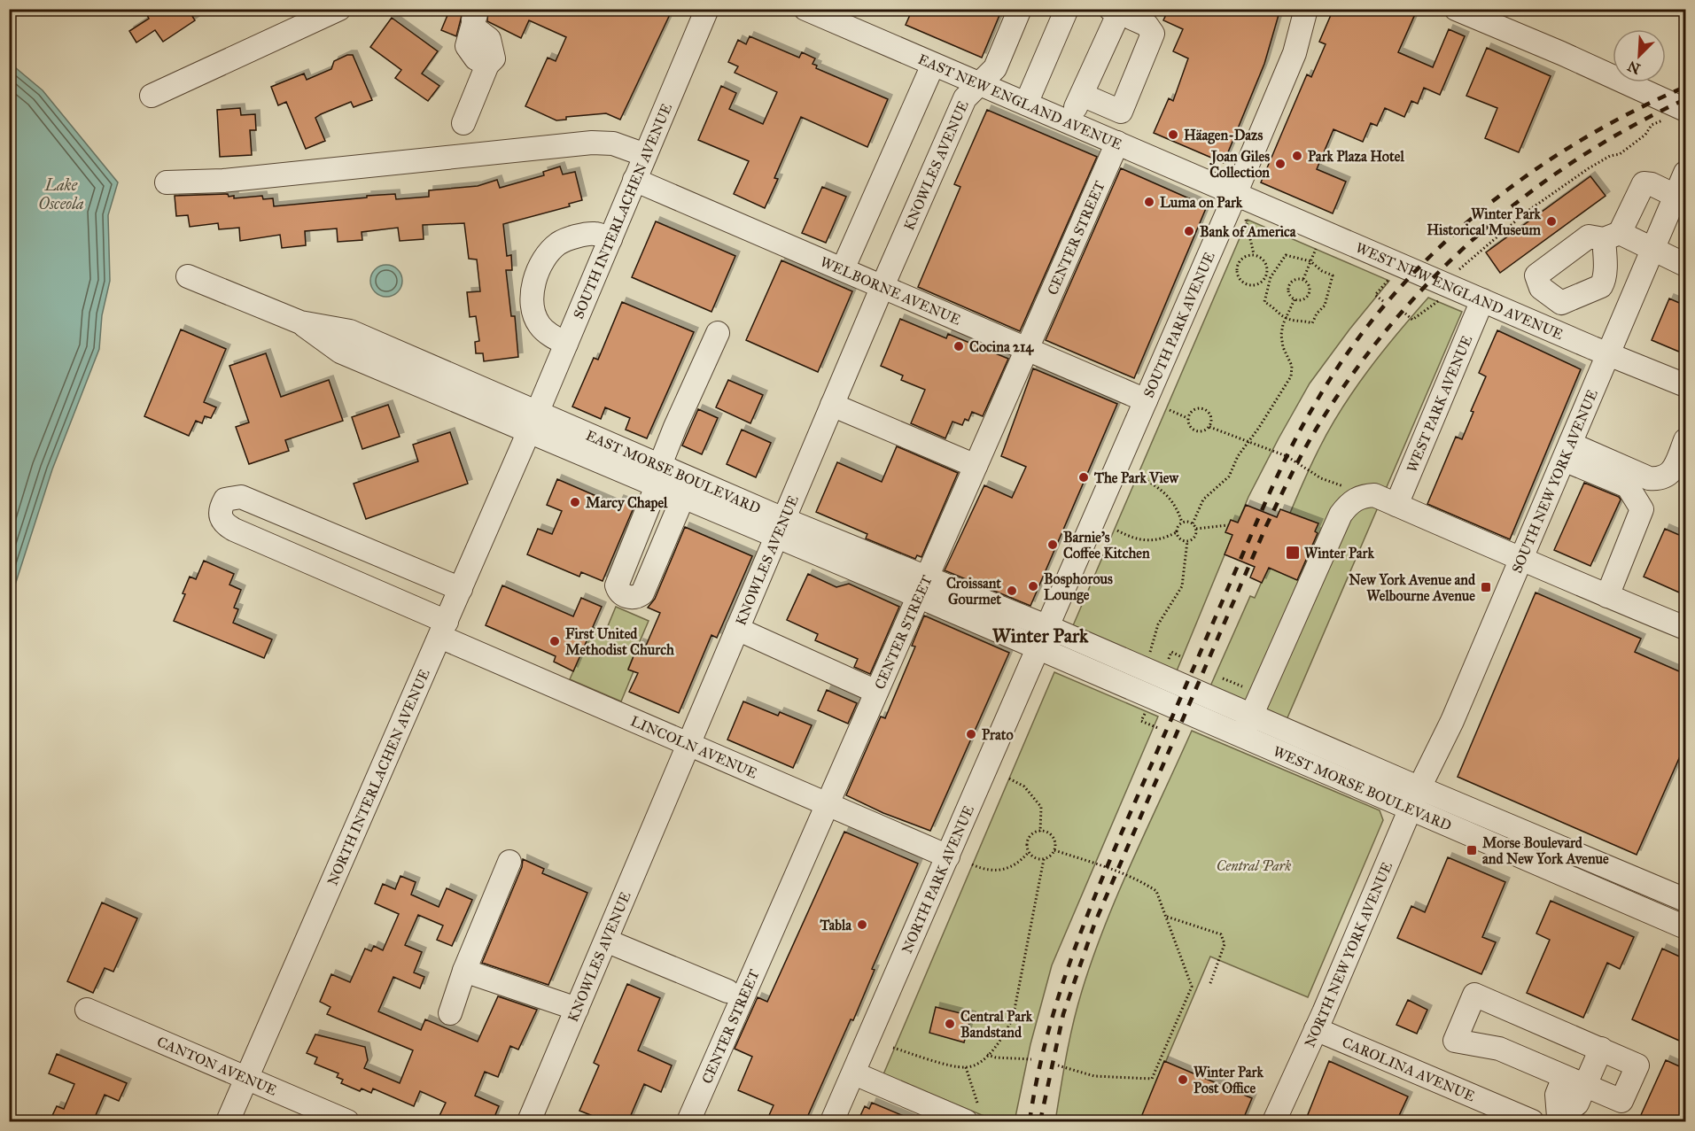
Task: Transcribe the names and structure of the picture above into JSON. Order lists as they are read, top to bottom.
{
  "streets": {
    "street": [
      "EAST NEW ENGLAND AVENUE",
      "KNOWLES AVENUE",
      "SOUTH INTERLACHEN AVENUE",
      "CENTER STREET",
      "WELBORNE AVENUE",
      "WEST NEW ENGLAND AVENUE",
      "SOUTH PARK AVENUE",
      "WEST PARK AVENUE",
      "EAST MORSE BOULEVARD",
      "SOUTH NEW YORK AVENUE",
      "LINCOLN AVENUE",
      "NORTH INTERLACHEN AVENUE",
      "WEST MORSE BOULEVARD",
      "NORTH PARK AVENUE",
      "NORTH NEW YORK AVENUE",
      "CANTON AVENUE",
      "CAROLINA AVENUE"
    ]
  },
  "crossings": [
    ["EAST NEW ENGLAND AVENUE", "KNOWLES AVENUE"],
    ["EAST NEW ENGLAND AVENUE", "CENTER STREET"],
    ["EAST NEW ENGLAND AVENUE", "WEST NEW ENGLAND AVENUE"],
    ["EAST NEW ENGLAND AVENUE", "SOUTH PARK AVENUE"],
    ["KNOWLES AVENUE", "WELBORNE AVENUE"],
    ["KNOWLES AVENUE", "EAST MORSE BOULEVARD"],
    ["KNOWLES AVENUE", "LINCOLN AVENUE"],
    ["SOUTH INTERLACHEN AVENUE", "WELBORNE AVENUE"],
    ["SOUTH INTERLACHEN AVENUE", "EAST MORSE BOULEVARD"],
    ["SOUTH INTERLACHEN AVENUE", "NORTH INTERLACHEN AVENUE"],
    ["CENTER STREET", "WELBORNE AVENUE"],
    ["CENTER STREET", "EAST MORSE BOULEVARD"],
    ["CENTER STREET", "LINCOLN AVENUE"],
    ["WELBORNE AVENUE", "SOUTH PARK AVENUE"],
    ["WEST NEW ENGLAND AVENUE", "SOUTH PARK AVENUE"],
    ["WEST NEW ENGLAND AVENUE", "WEST PARK AVENUE"],
    ["WEST NEW ENGLAND AVENUE", "SOUTH NEW YORK AVENUE"],
    ["SOUTH PARK AVENUE", "EAST MORSE BOULEVARD"],
    ["SOUTH PARK AVENUE", "WEST MORSE BOULEVARD"],
    ["SOUTH PARK AVENUE", "NORTH PARK AVENUE"],
    ["EAST MORSE BOULEVARD", "NORTH INTERLACHEN AVENUE"],
    ["EAST MORSE BOULEVARD", "WEST MORSE BOULEVARD"],
    ["EAST MORSE BOULEVARD", "NORTH PARK AVENUE"],
    ["SOUTH NEW YORK AVENUE", "WEST MORSE BOULEVARD"],
    ["SOUTH NEW YORK AVENUE", "NORTH NEW YORK AVENUE"],
    ["LINCOLN AVENUE", "NORTH INTERLACHEN AVENUE"],
    ["LINCOLN AVENUE", "NORTH PARK AVENUE"],
    ["NORTH INTERLACHEN AVENUE", "CANTON AVENUE"],
    ["WEST MORSE BOULEVARD", "NORTH PARK AVENUE"],
    ["WEST MORSE BOULEVARD", "NORTH NEW YORK AVENUE"],
    ["NORTH NEW YORK AVENUE", "CAROLINA AVENUE"]
  ],
  "districts": ["Winter Park"],
  "water": ["Lake Osceola"],
  "parks": ["Central Park"],
  "places": {
    "other": [
      "Häagen-Dazs",
      "Park Plaza Hotel",
      "Joan Giles Collection",
      "Luma on Park",
      "Winter Park Historical Museum",
      "Bank of America",
      "Cocina 214",
      "The Park View",
      "Marcy Chapel",
      "Barnie's Coffee Kitchen",
      "Bosphorous Lounge",
      "Croissant Gourmet",
      "First United Methodist Church",
      "Prato",
      "Tabla",
      "Central Park Bandstand",
      "Winter Park Post Office"
    ],
    "transit": ["Winter Park", "New York Avenue and Welbourne Avenue", "Morse Boulevard and New York Avenue"]
  },
  "north": "bottom left"
}
